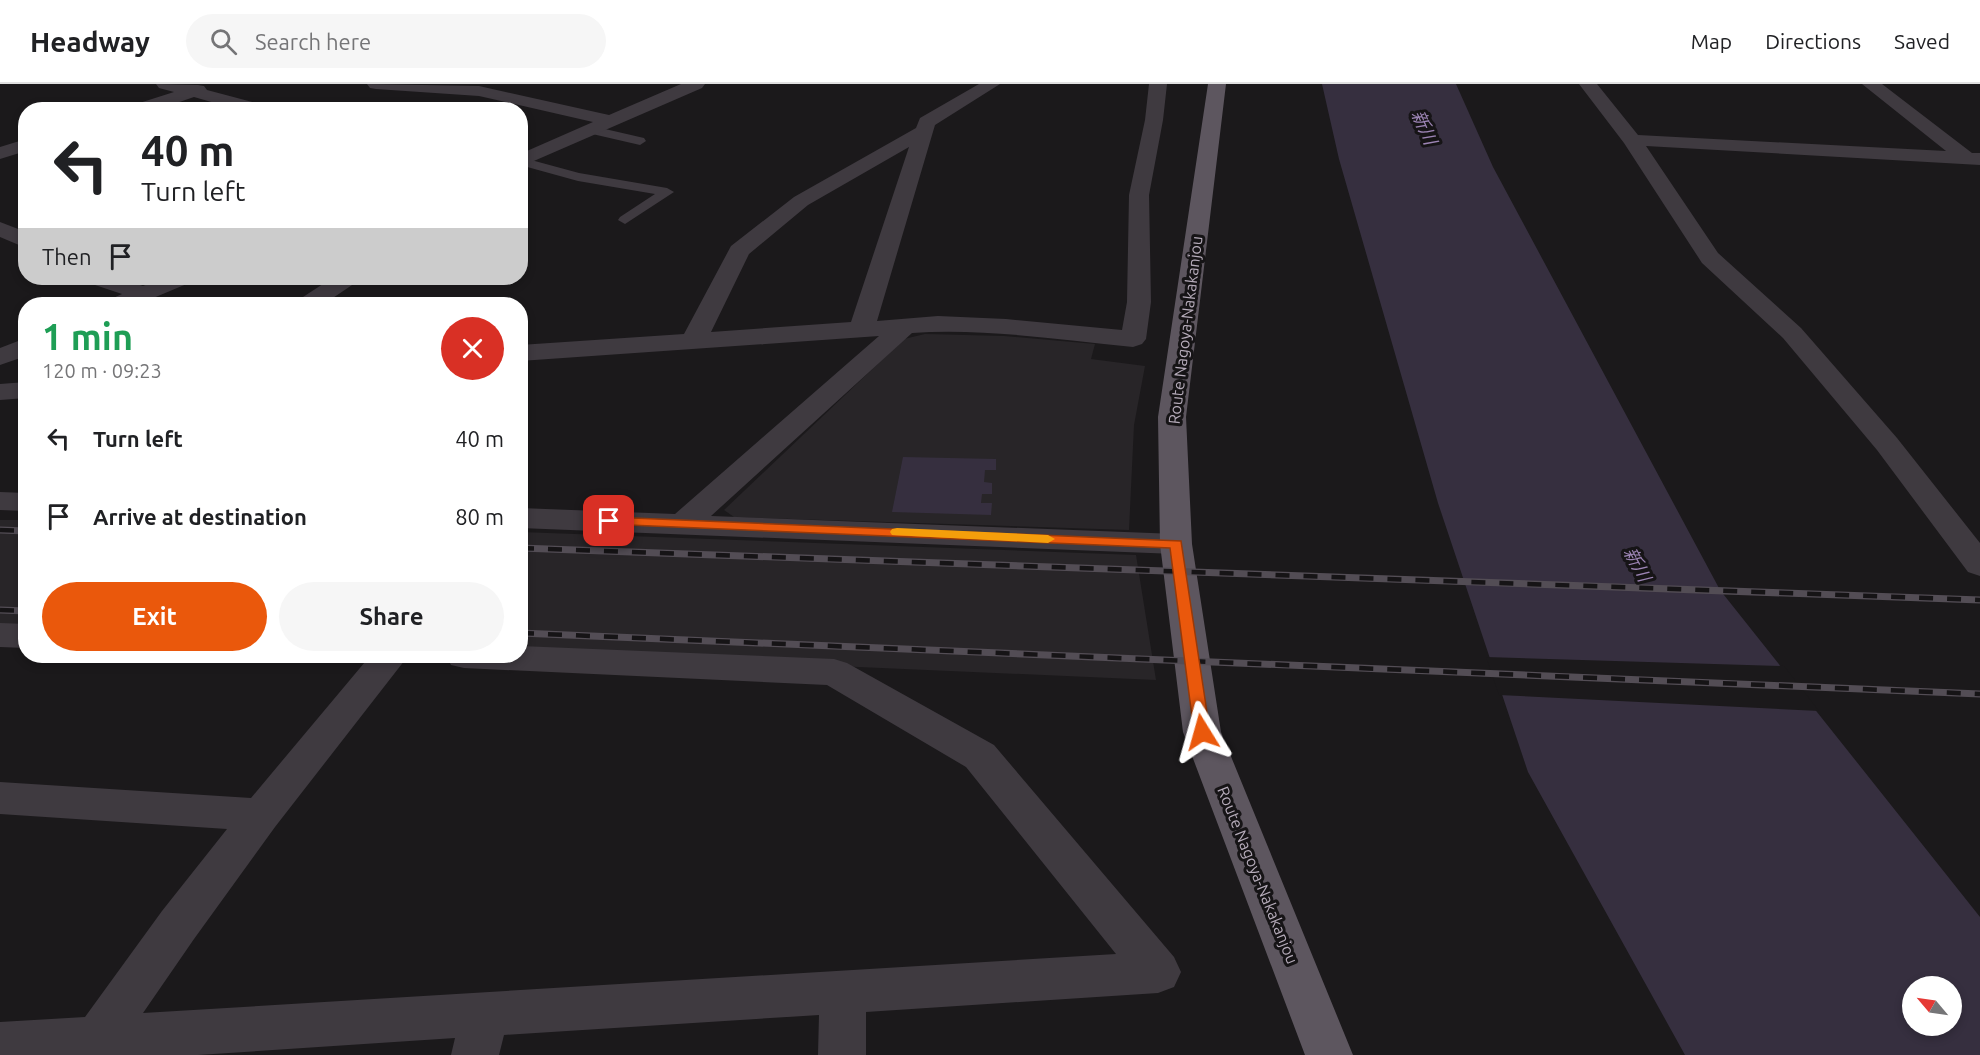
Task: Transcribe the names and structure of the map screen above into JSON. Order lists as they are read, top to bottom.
{
  "streets": {
    "main road": ["Route Nagoya-Nakakanjou"]
  },
  "water": ["新川"],
  "north": "top left",
  "page": {
    "header": "Headway",
    "search": "Search here",
    "nav": ["Map", "Directions", "Saved"],
    "turn": ["40 m", "Turn left"],
    "then": "Then",
    "heading": ["1 min", "120 m · 09:23"],
    "list": [
      {
        "name": "Turn left",
        "value": "40 m"
      },
      {
        "name": "Arrive at destination",
        "value": "80 m"
      }
    ],
    "buttons": ["Exit", "Share"]
  }
}
